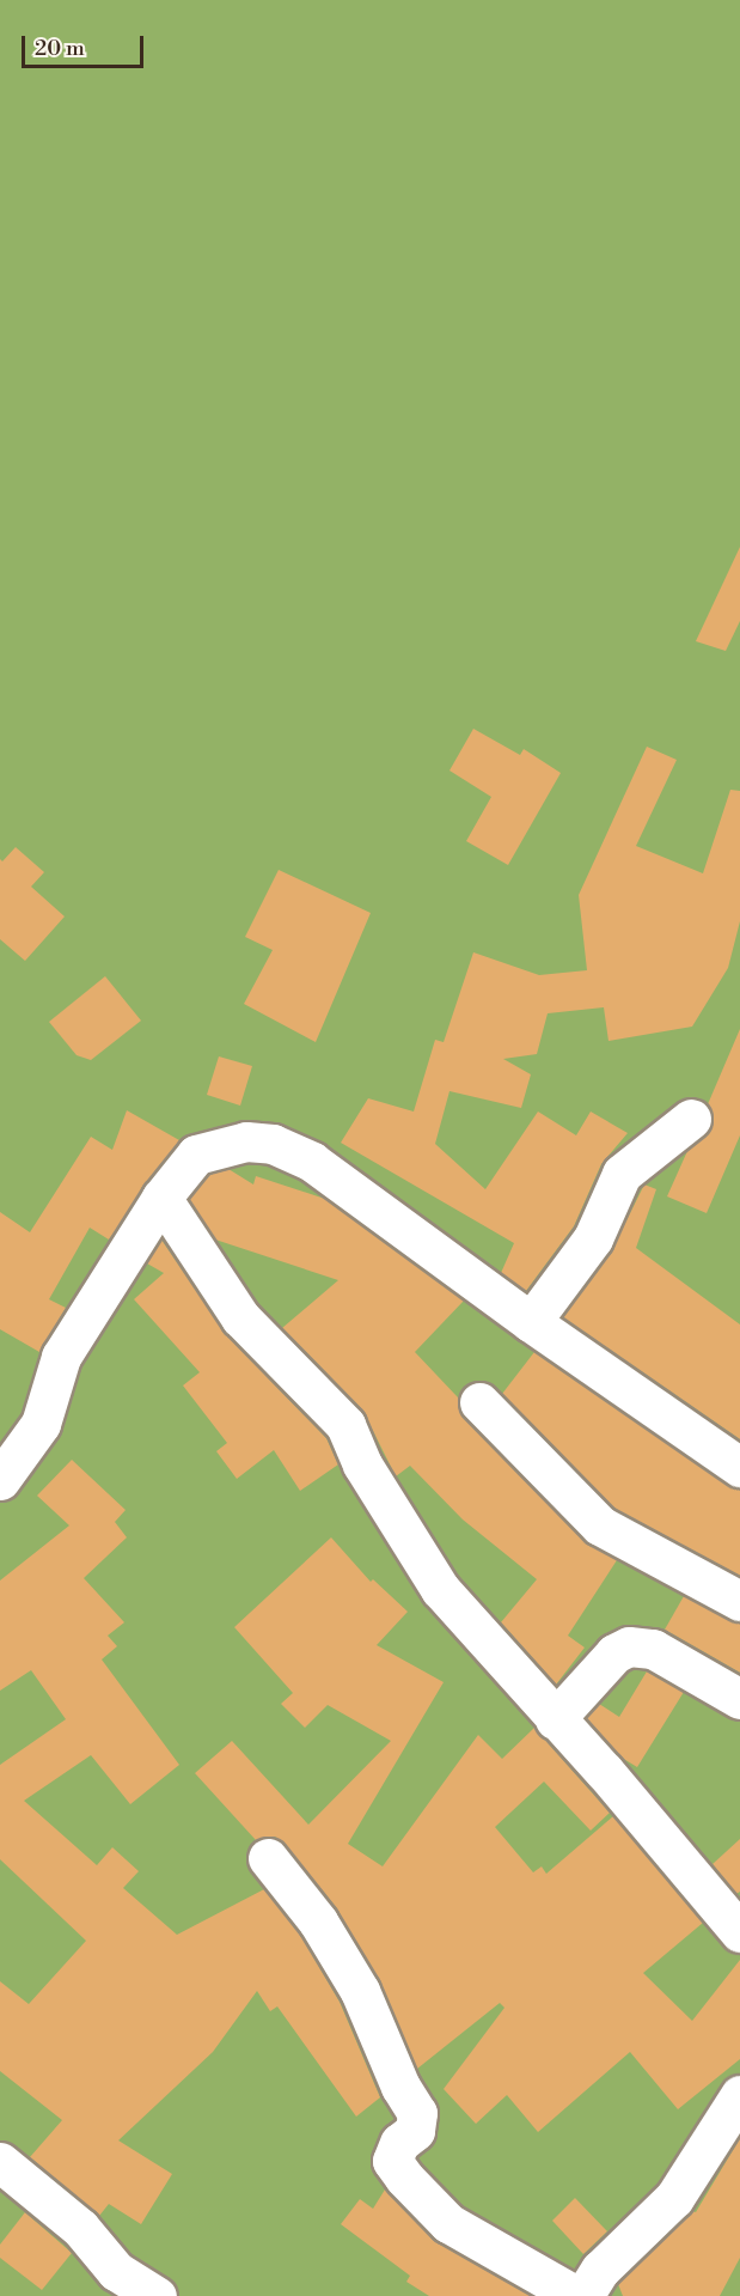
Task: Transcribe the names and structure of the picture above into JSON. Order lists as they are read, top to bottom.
{
  "scale_bar": "20 m"
}
